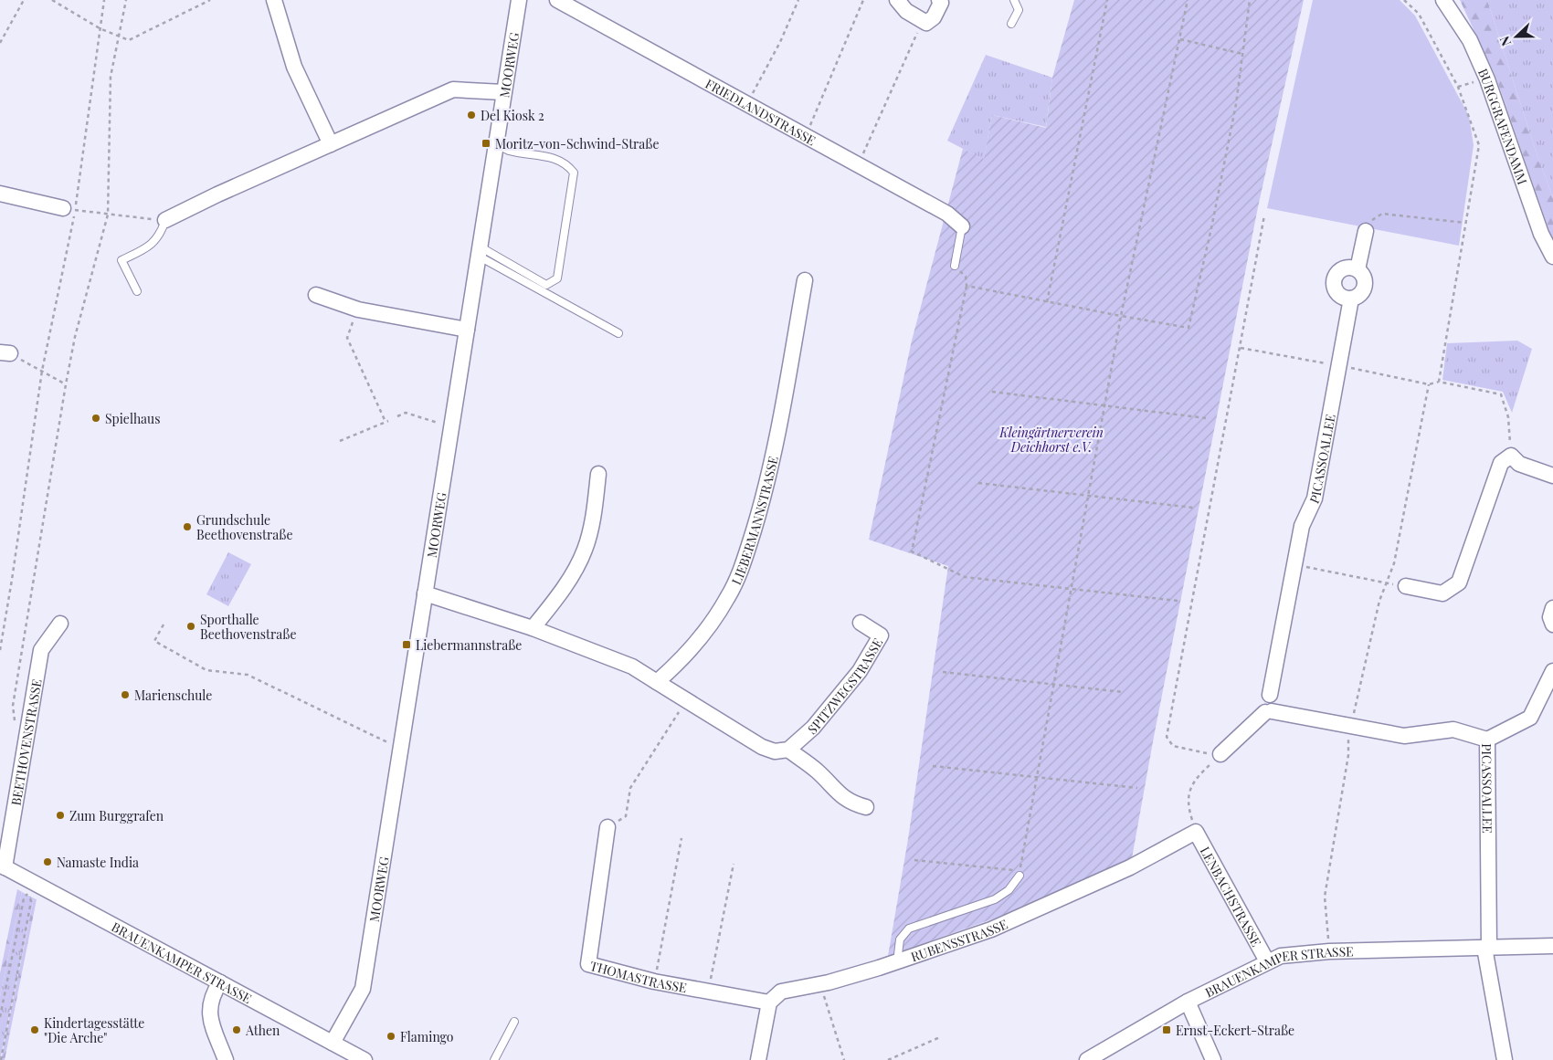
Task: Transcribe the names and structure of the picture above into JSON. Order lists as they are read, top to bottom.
{
  "streets": {
    "street": [
      "MOORWEG",
      "FRIEDLANDSTRASSE",
      "BURGGRAFENDAMM",
      "PICASSOALLEE",
      "LIEBERMANNSTRASSE",
      "SPITZWEGSTRASSE",
      "BEETHOVENSTRASSE",
      "LENBACHSTRASSE",
      "RUBENSSTRASSE",
      "BRAUENKAMPER STRASSE",
      "THOMASTRASSE"
    ]
  },
  "crossings": [
    ["MOORWEG", "BRAUENKAMPER STRASSE"],
    ["PICASSOALLEE", "BRAUENKAMPER STRASSE"],
    ["BEETHOVENSTRASSE", "BRAUENKAMPER STRASSE"],
    ["LENBACHSTRASSE", "RUBENSSTRASSE"],
    ["LENBACHSTRASSE", "BRAUENKAMPER STRASSE"],
    ["RUBENSSTRASSE", "THOMASTRASSE"]
  ],
  "parks": ["Kleingärtnerverein Deichhorst e.V."],
  "places": {
    "other": [
      "Del Kiosk 2",
      "Spielhaus",
      "Grundschule Beethovenstraße",
      "Sporthalle Beethovenstraße",
      "Marienschule",
      "Zum Burggrafen",
      "Namaste India",
      "Kindertagesstätte \"Die Arche\"",
      "Athen",
      "Flamingo"
    ],
    "transit": ["Moritz-von-Schwind-Straße", "Liebermannstraße", "Ernst-Eckert-Straße"]
  },
  "north": "left"
}
